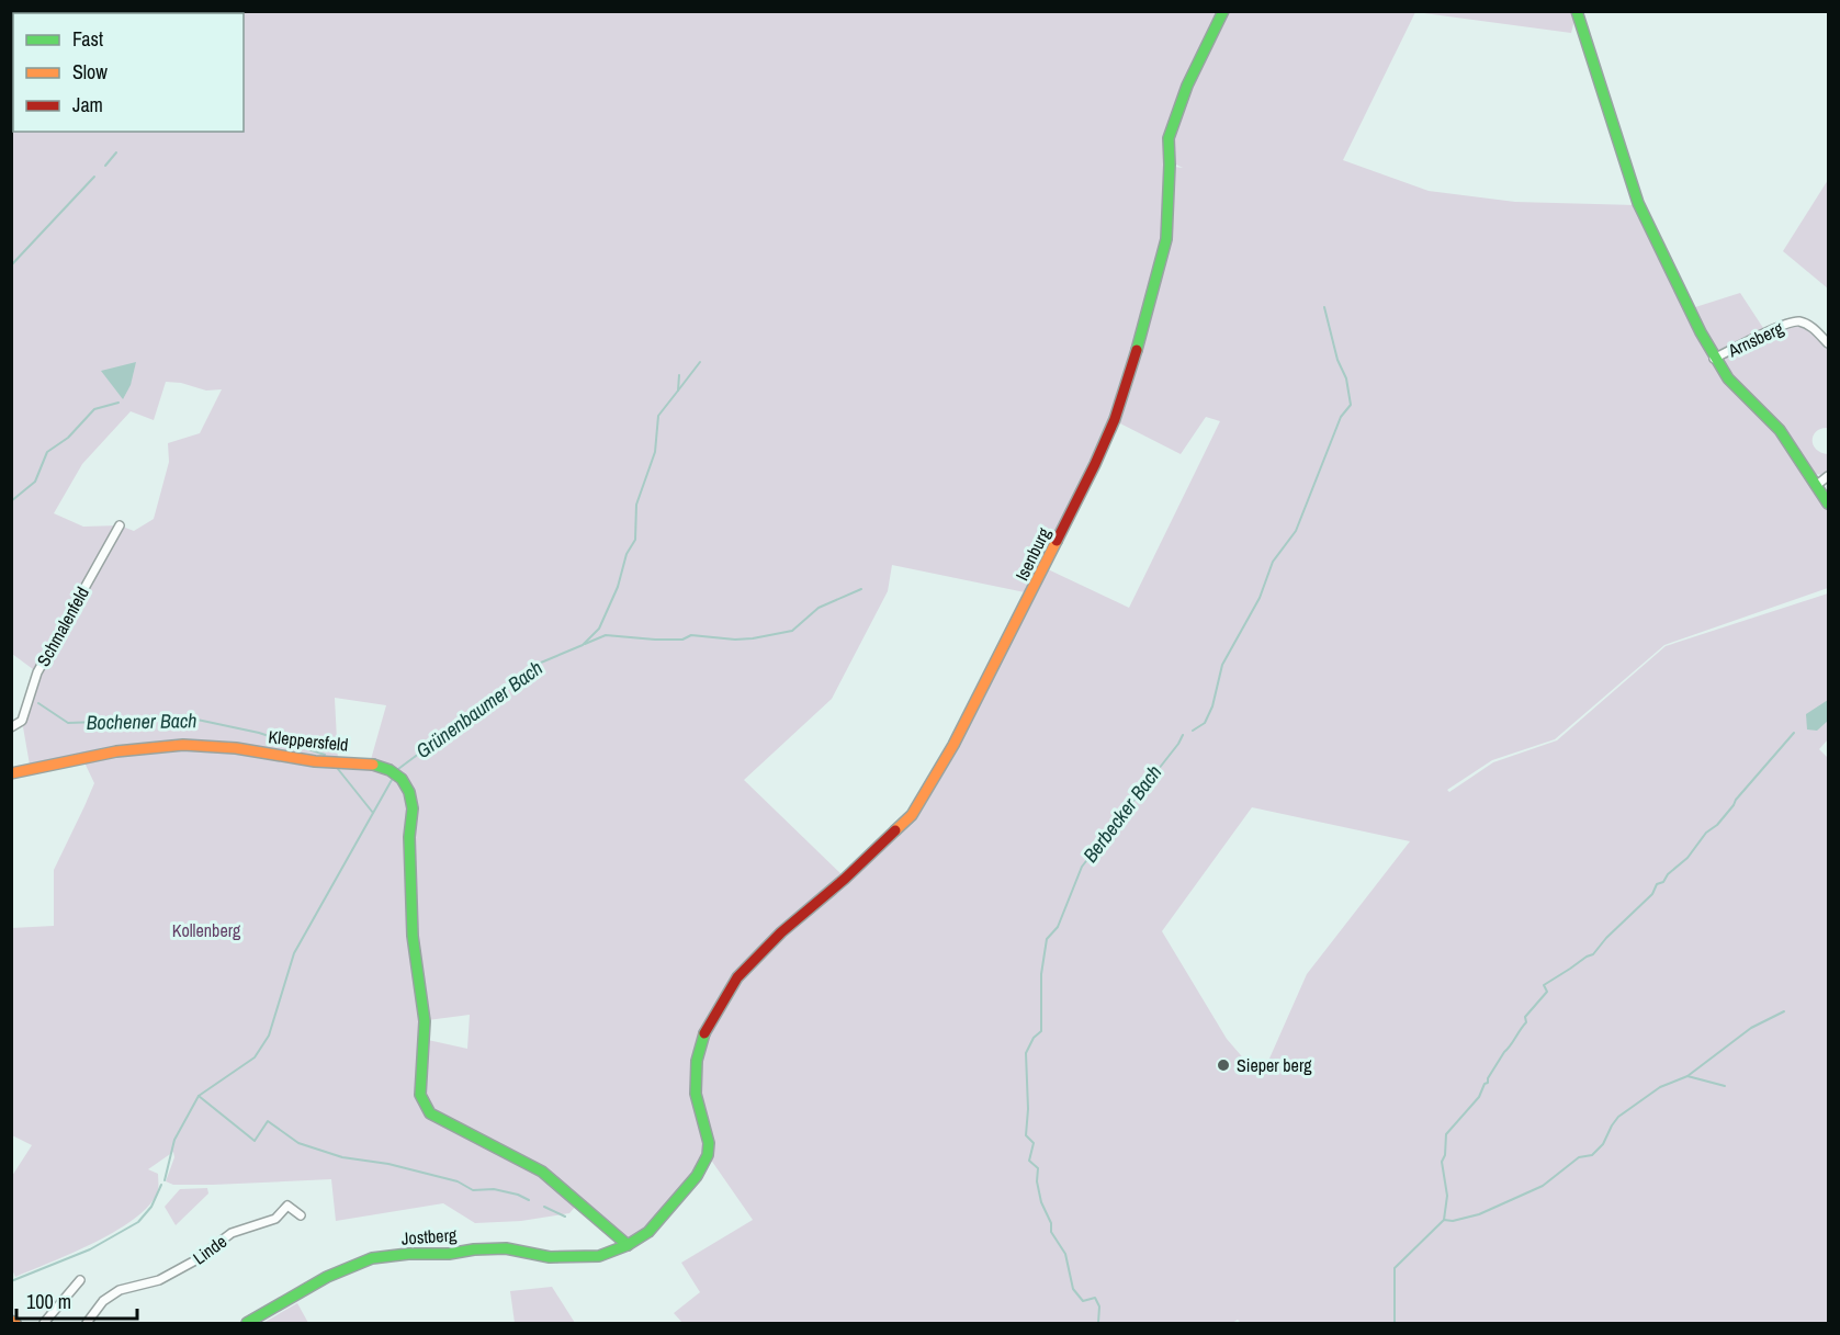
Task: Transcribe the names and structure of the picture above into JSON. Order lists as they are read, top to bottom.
{
  "streets": {
    "street": [
      "Arnsberg",
      "Isenburg",
      "Schmalenfeld",
      "Kleppersfeld",
      "Jostberg",
      "Linde"
    ]
  },
  "crossings": [
    ["Isenburg", "Jostberg"],
    ["Kleppersfeld", "Jostberg"]
  ],
  "water": ["Grünenbaumer Bach", "Bochener Bach", "Berbecker Bach"],
  "parks": ["Kollenberg"],
  "places": ["Sieper berg"],
  "legend": ["Fast", "Slow", "Jam"],
  "scale_bar": "100 m"
}
